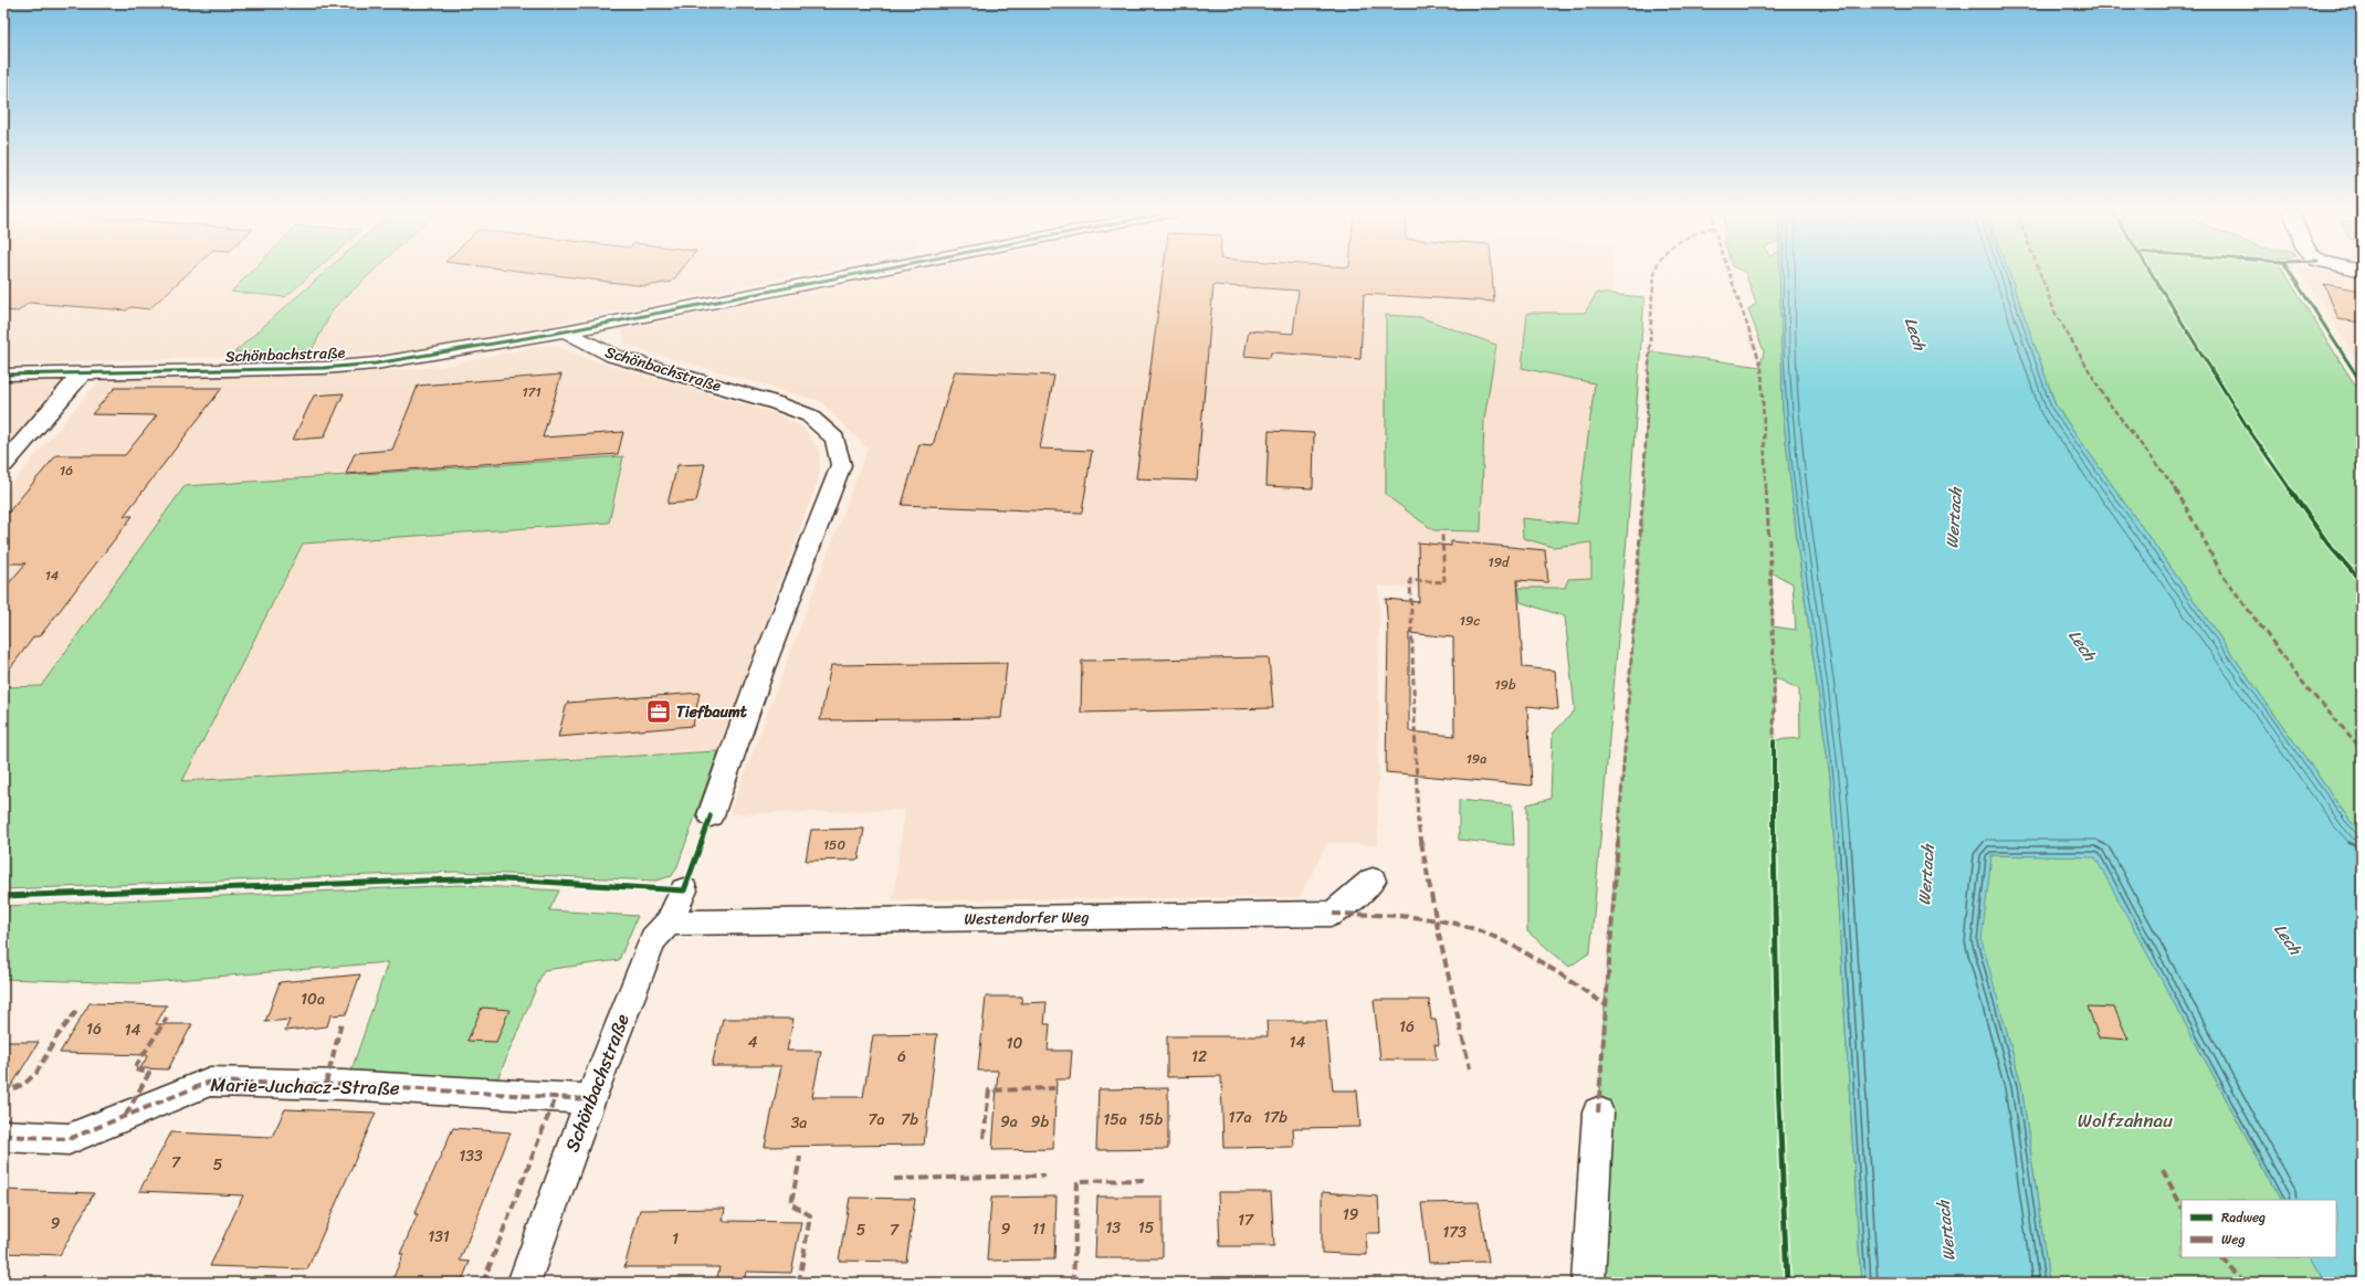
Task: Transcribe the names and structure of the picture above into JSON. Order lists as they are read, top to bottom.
{
  "streets": {
    "street": ["Schönbachstraße", "Westendorfer Weg", "Marie-Juchacz-Straße"]
  },
  "crossings": [
    ["Schönbachstraße", "Westendorfer Weg"],
    ["Schönbachstraße", "Marie-Juchacz-Straße"]
  ],
  "water": ["Lech", "Wertach"],
  "parks": ["Wolfzahnau"],
  "places": {
    "office": ["Tiefbaumt"]
  },
  "house_numbers": [
    "171",
    "16",
    "19d",
    "14",
    "19c",
    "19b",
    "19a",
    "150",
    "10a",
    "16",
    "16",
    "14",
    "4",
    "14",
    "10",
    "6",
    "12",
    "17a",
    "17b",
    "7a",
    "7b",
    "15a",
    "15b",
    "9a",
    "9b",
    "3a",
    "133",
    "7",
    "5",
    "19",
    "17",
    "9",
    "13",
    "15",
    "9",
    "11",
    "5",
    "7",
    "173",
    "131",
    "1"
  ],
  "legend": ["Radweg", "Weg"]
}
